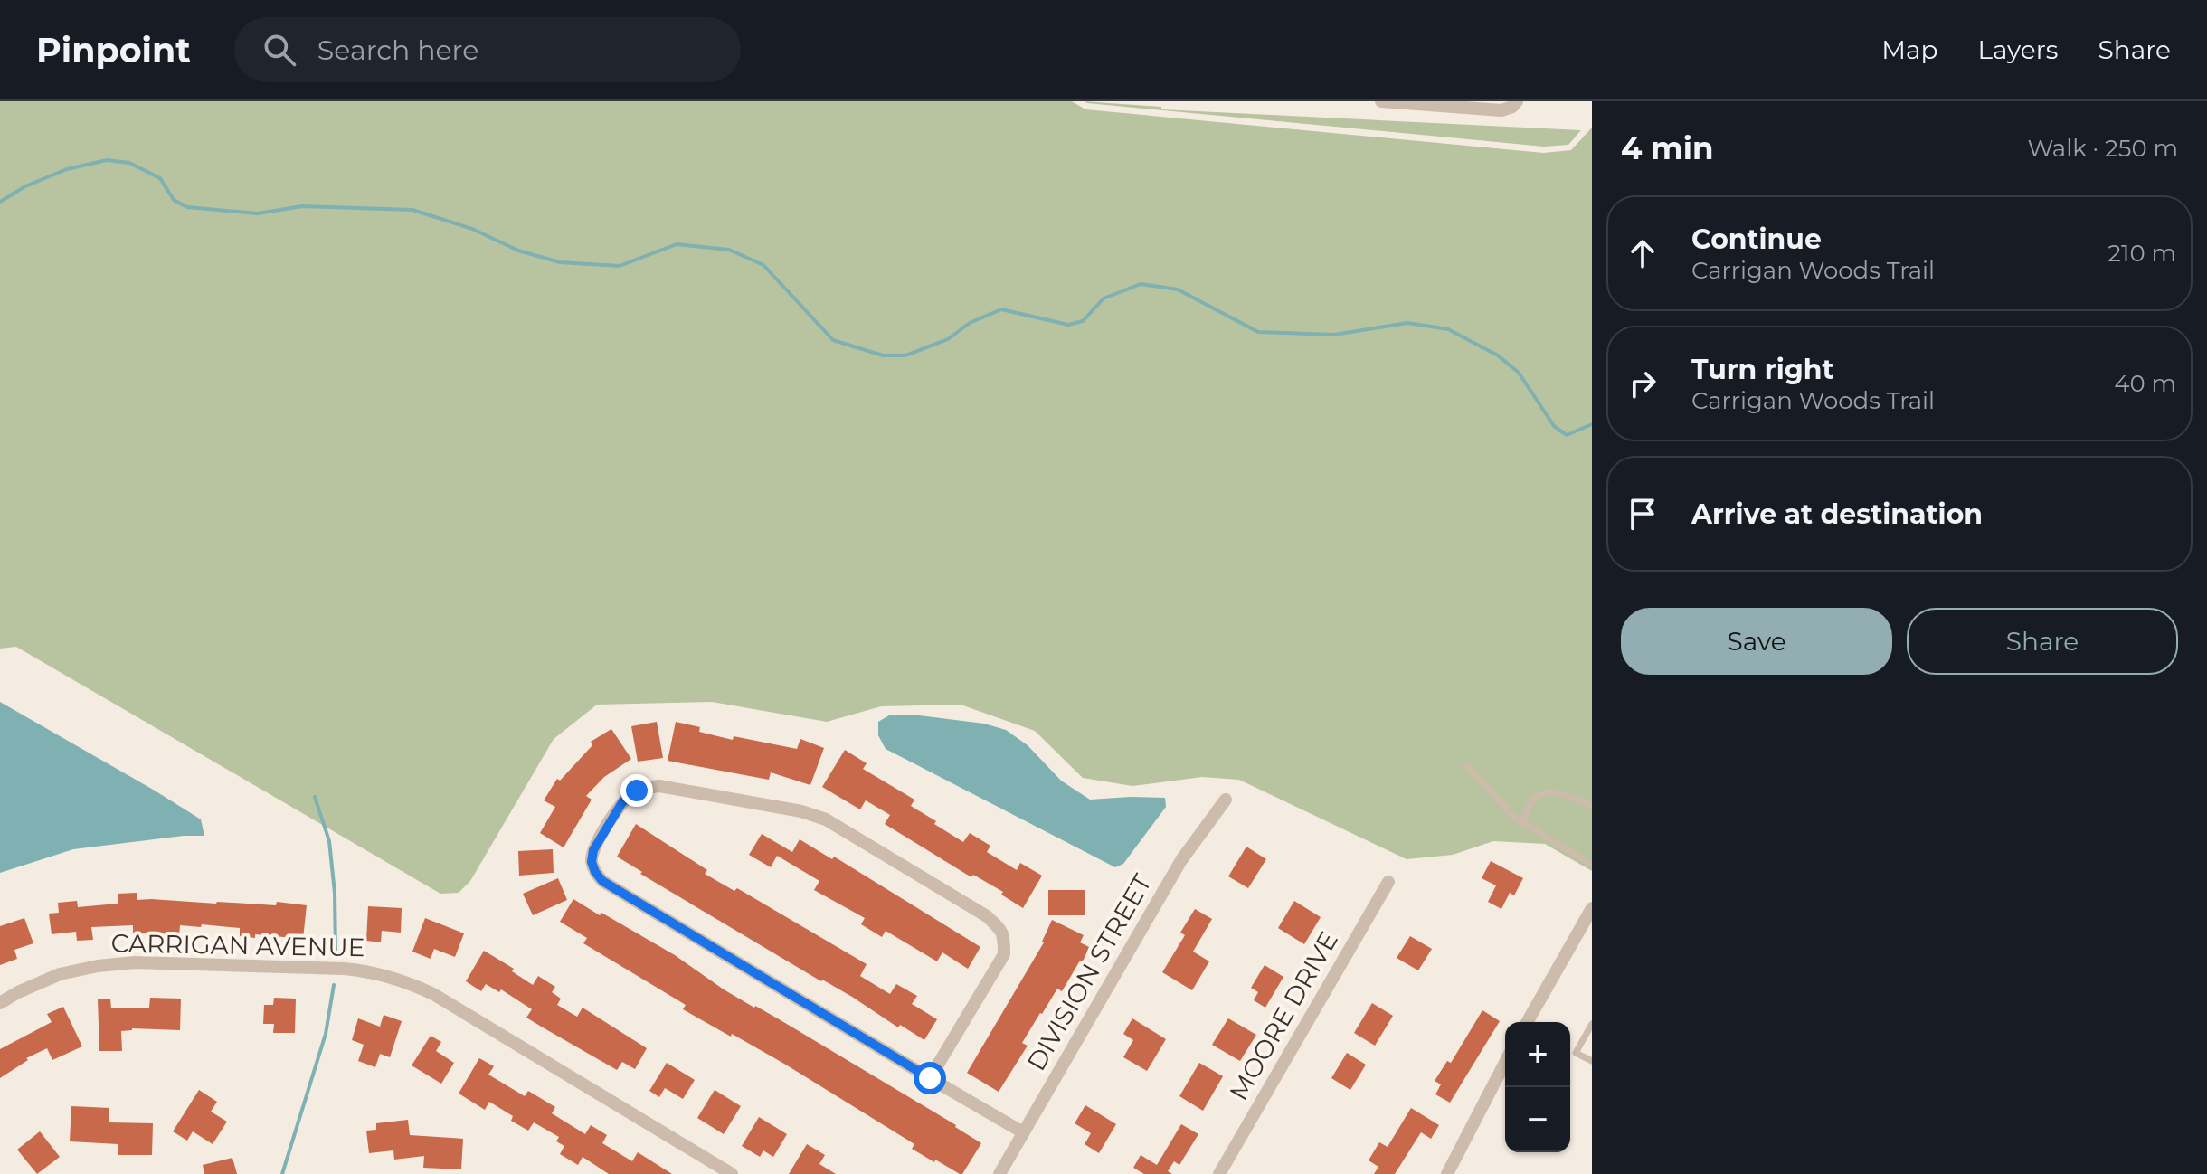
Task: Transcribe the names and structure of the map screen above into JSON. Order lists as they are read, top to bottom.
{
  "streets": {
    "street": ["CARRIGAN AVENUE", "DIVISION STREET", "MOORE DRIVE"]
  },
  "page": {
    "header": "Pinpoint",
    "search": "Search here",
    "nav": ["Map", "Layers", "Share"],
    "heading": ["4 min", "Walk · 250 m"],
    "list": [
      ["Continue", "Carrigan Woods Trail", "210 m"],
      ["Turn right", "Carrigan Woods Trail", "40 m"],
      "Arrive at destination"
    ],
    "buttons": ["Save", "Share"],
    "map_buttons": ["+", "−"]
  }
}
